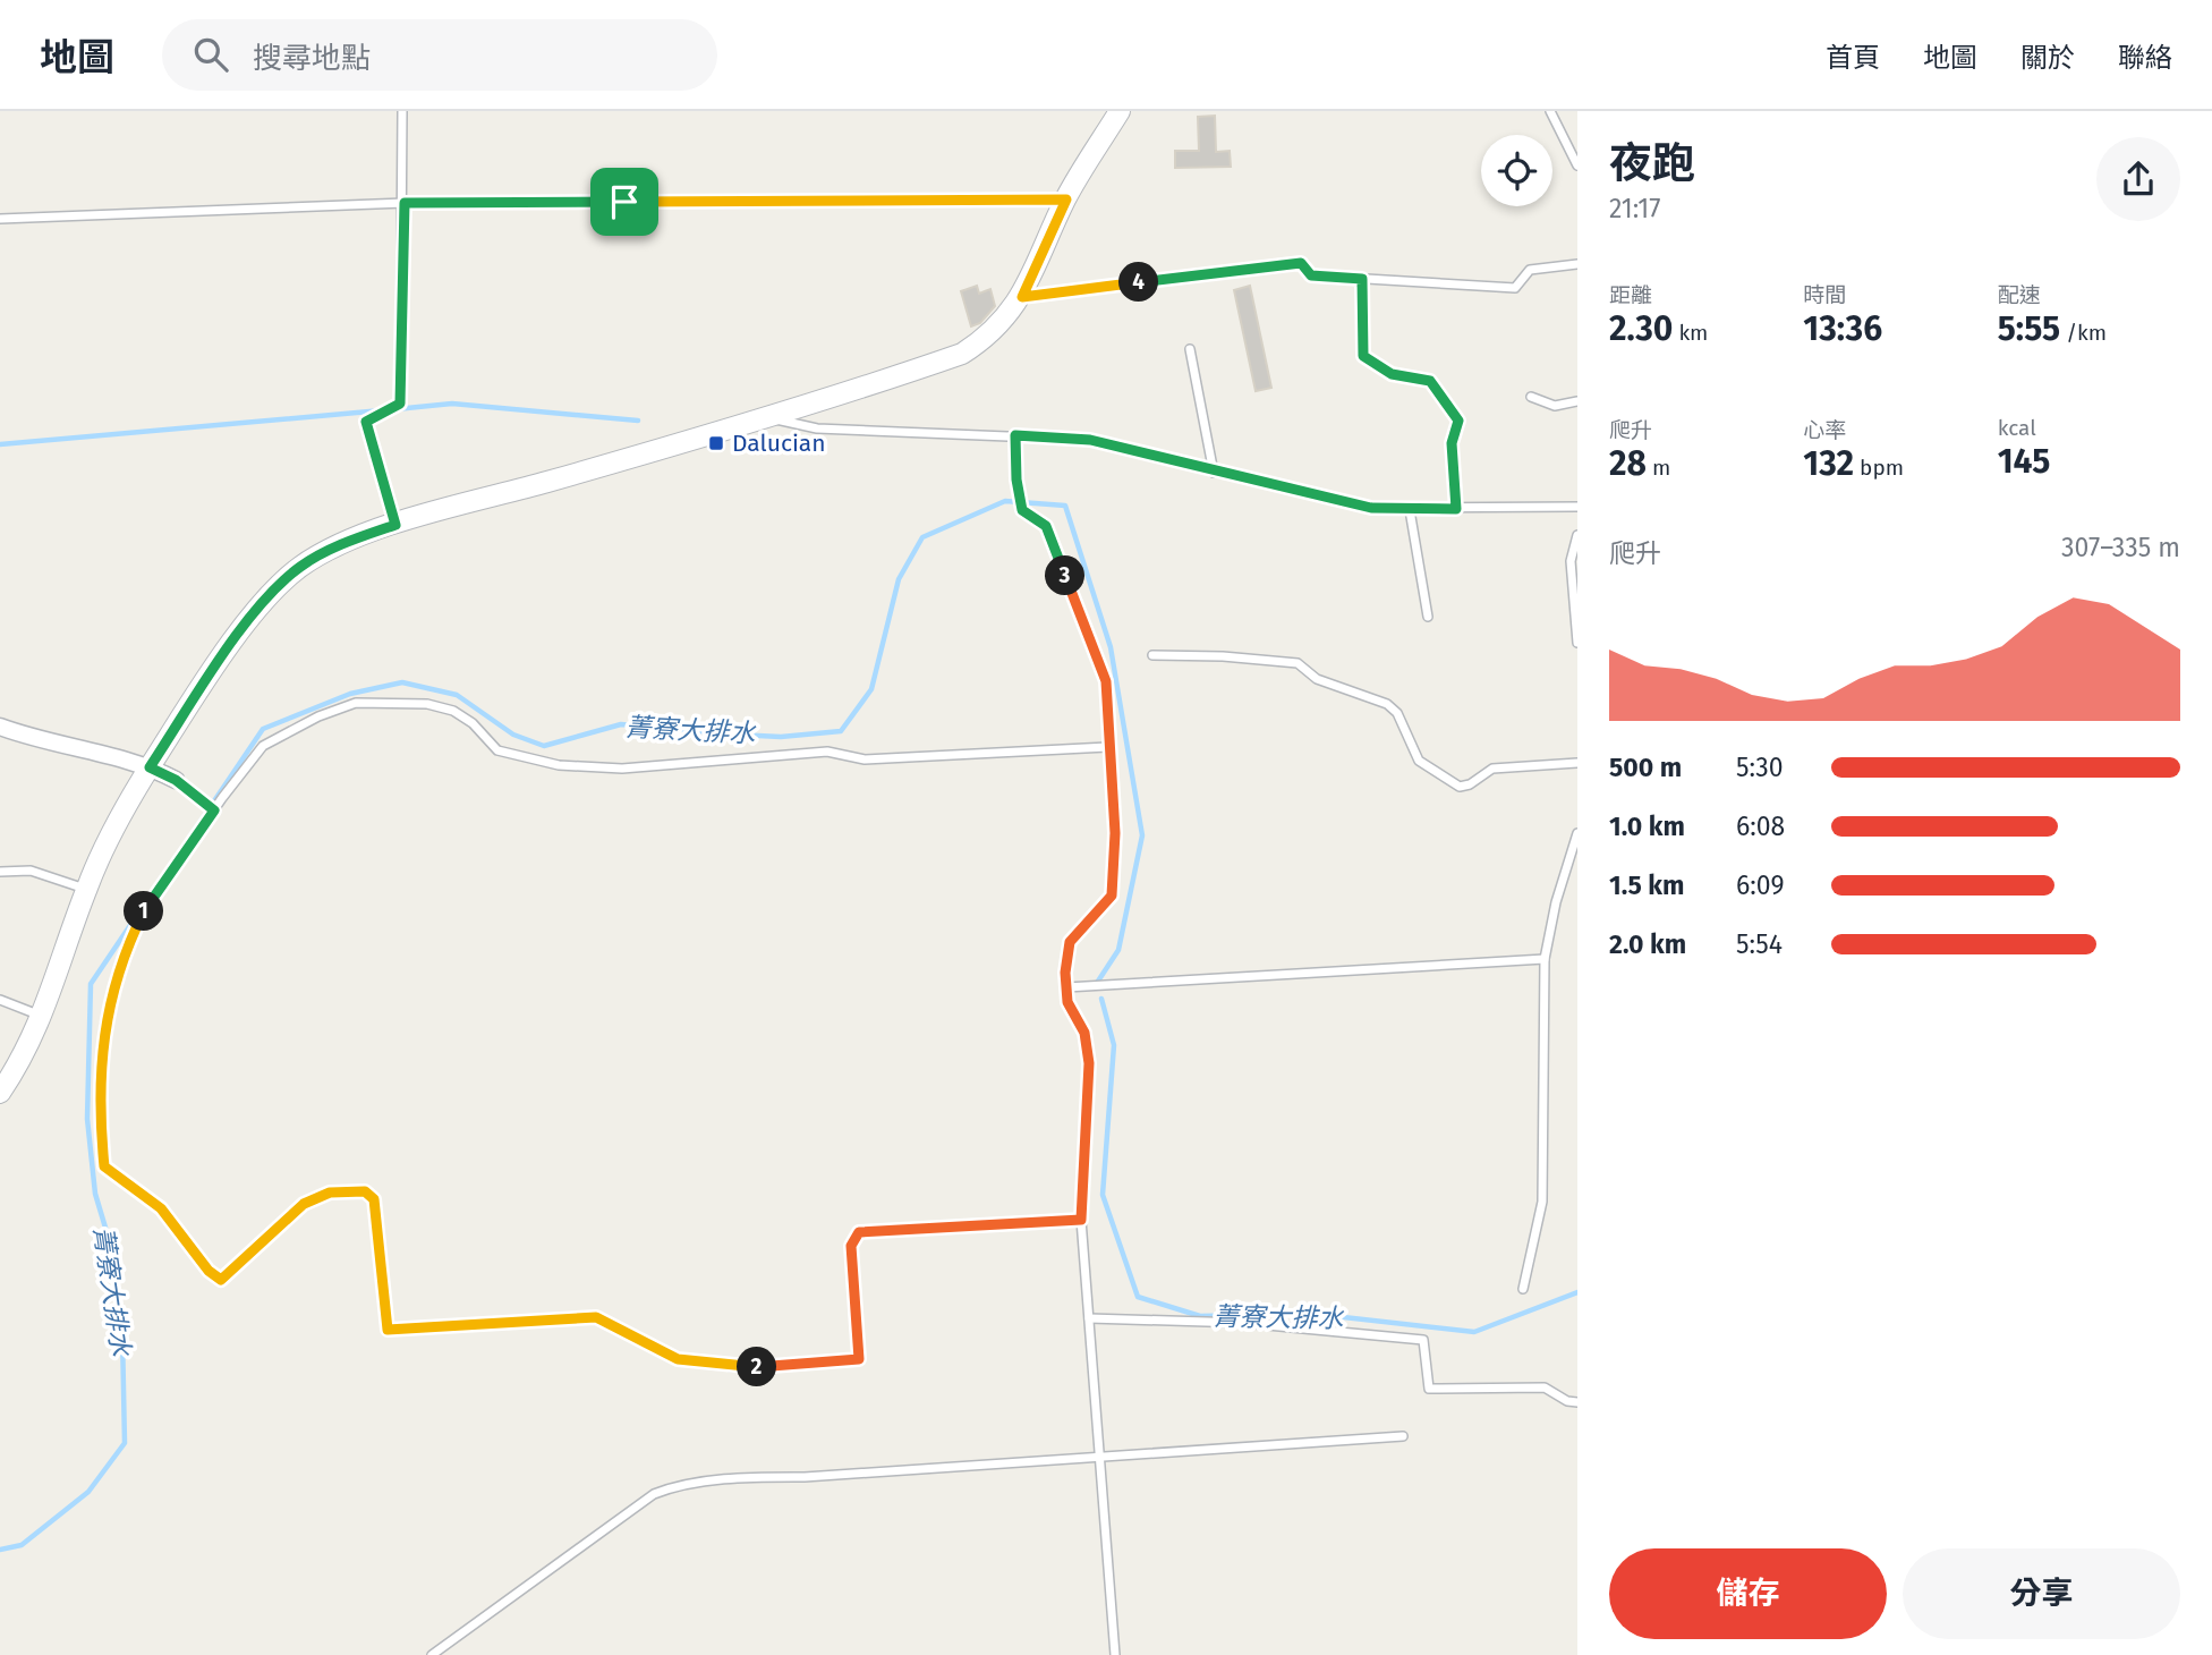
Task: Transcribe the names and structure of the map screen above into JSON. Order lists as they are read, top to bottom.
{
  "water": ["菁寮大排水"],
  "places": {
    "transit": ["Dalucian"]
  },
  "page": {
    "header": "地圖",
    "search": "搜尋地點",
    "nav": [
      "首頁",
      "地圖",
      "關於",
      "聯絡"
    ],
    "heading": ["夜跑", "21:17"],
    "stats": [
      ["距離", "2.30 km"],
      ["時間", "13:36"],
      ["配速", "5:55 /km"],
      ["爬升", "28 m"],
      ["心率", "132 bpm"],
      ["kcal", "145"]
    ],
    "pins": [
      "4",
      "3",
      "1",
      "2"
    ],
    "chart": ["爬升", "307–335 m"],
    "list": [
      {
        "name": "500 m",
        "note": "5:30"
      },
      {
        "name": "1.0 km",
        "note": "6:08"
      },
      {
        "name": "1.5 km",
        "note": "6:09"
      },
      {
        "name": "2.0 km",
        "note": "5:54"
      }
    ],
    "buttons": ["儲存", "分享"]
  }
}
